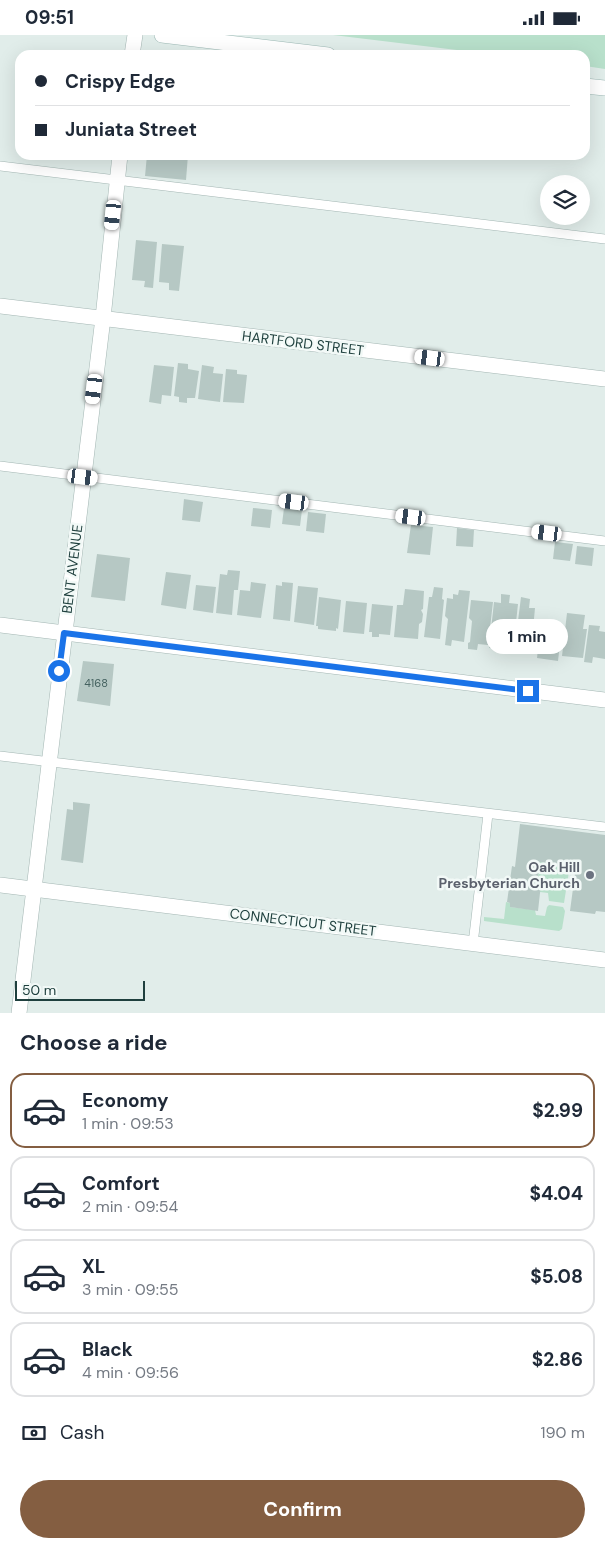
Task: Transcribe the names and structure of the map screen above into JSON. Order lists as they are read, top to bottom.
{
  "streets": {
    "street": ["HARTFORD STREET", "BENT AVENUE", "CONNECTICUT STREET"]
  },
  "crossings": [
    ["HARTFORD STREET", "BENT AVENUE"],
    ["BENT AVENUE", "CONNECTICUT STREET"]
  ],
  "places": ["Oak Hill Presbyterian Church"],
  "house_numbers": ["4168"],
  "scale_bar": "50 m",
  "page": {
    "status": "09:51",
    "banner": ["Crispy Edge", "Juniata Street"],
    "bubble": "1 min",
    "scale": "50 m",
    "heading": "Choose a ride",
    "list": [
      {
        "name": "Economy",
        "note": "1 min · 09:53",
        "value": "$2.99"
      },
      {
        "name": "Comfort",
        "note": "2 min · 09:54",
        "value": "$4.04"
      },
      {
        "name": "XL",
        "note": "3 min · 09:55",
        "value": "$5.08"
      },
      {
        "name": "Black",
        "note": "4 min · 09:56",
        "value": "$2.86"
      }
    ],
    "pay": ["Cash", "190 m"],
    "buttons": "Confirm"
  }
}
